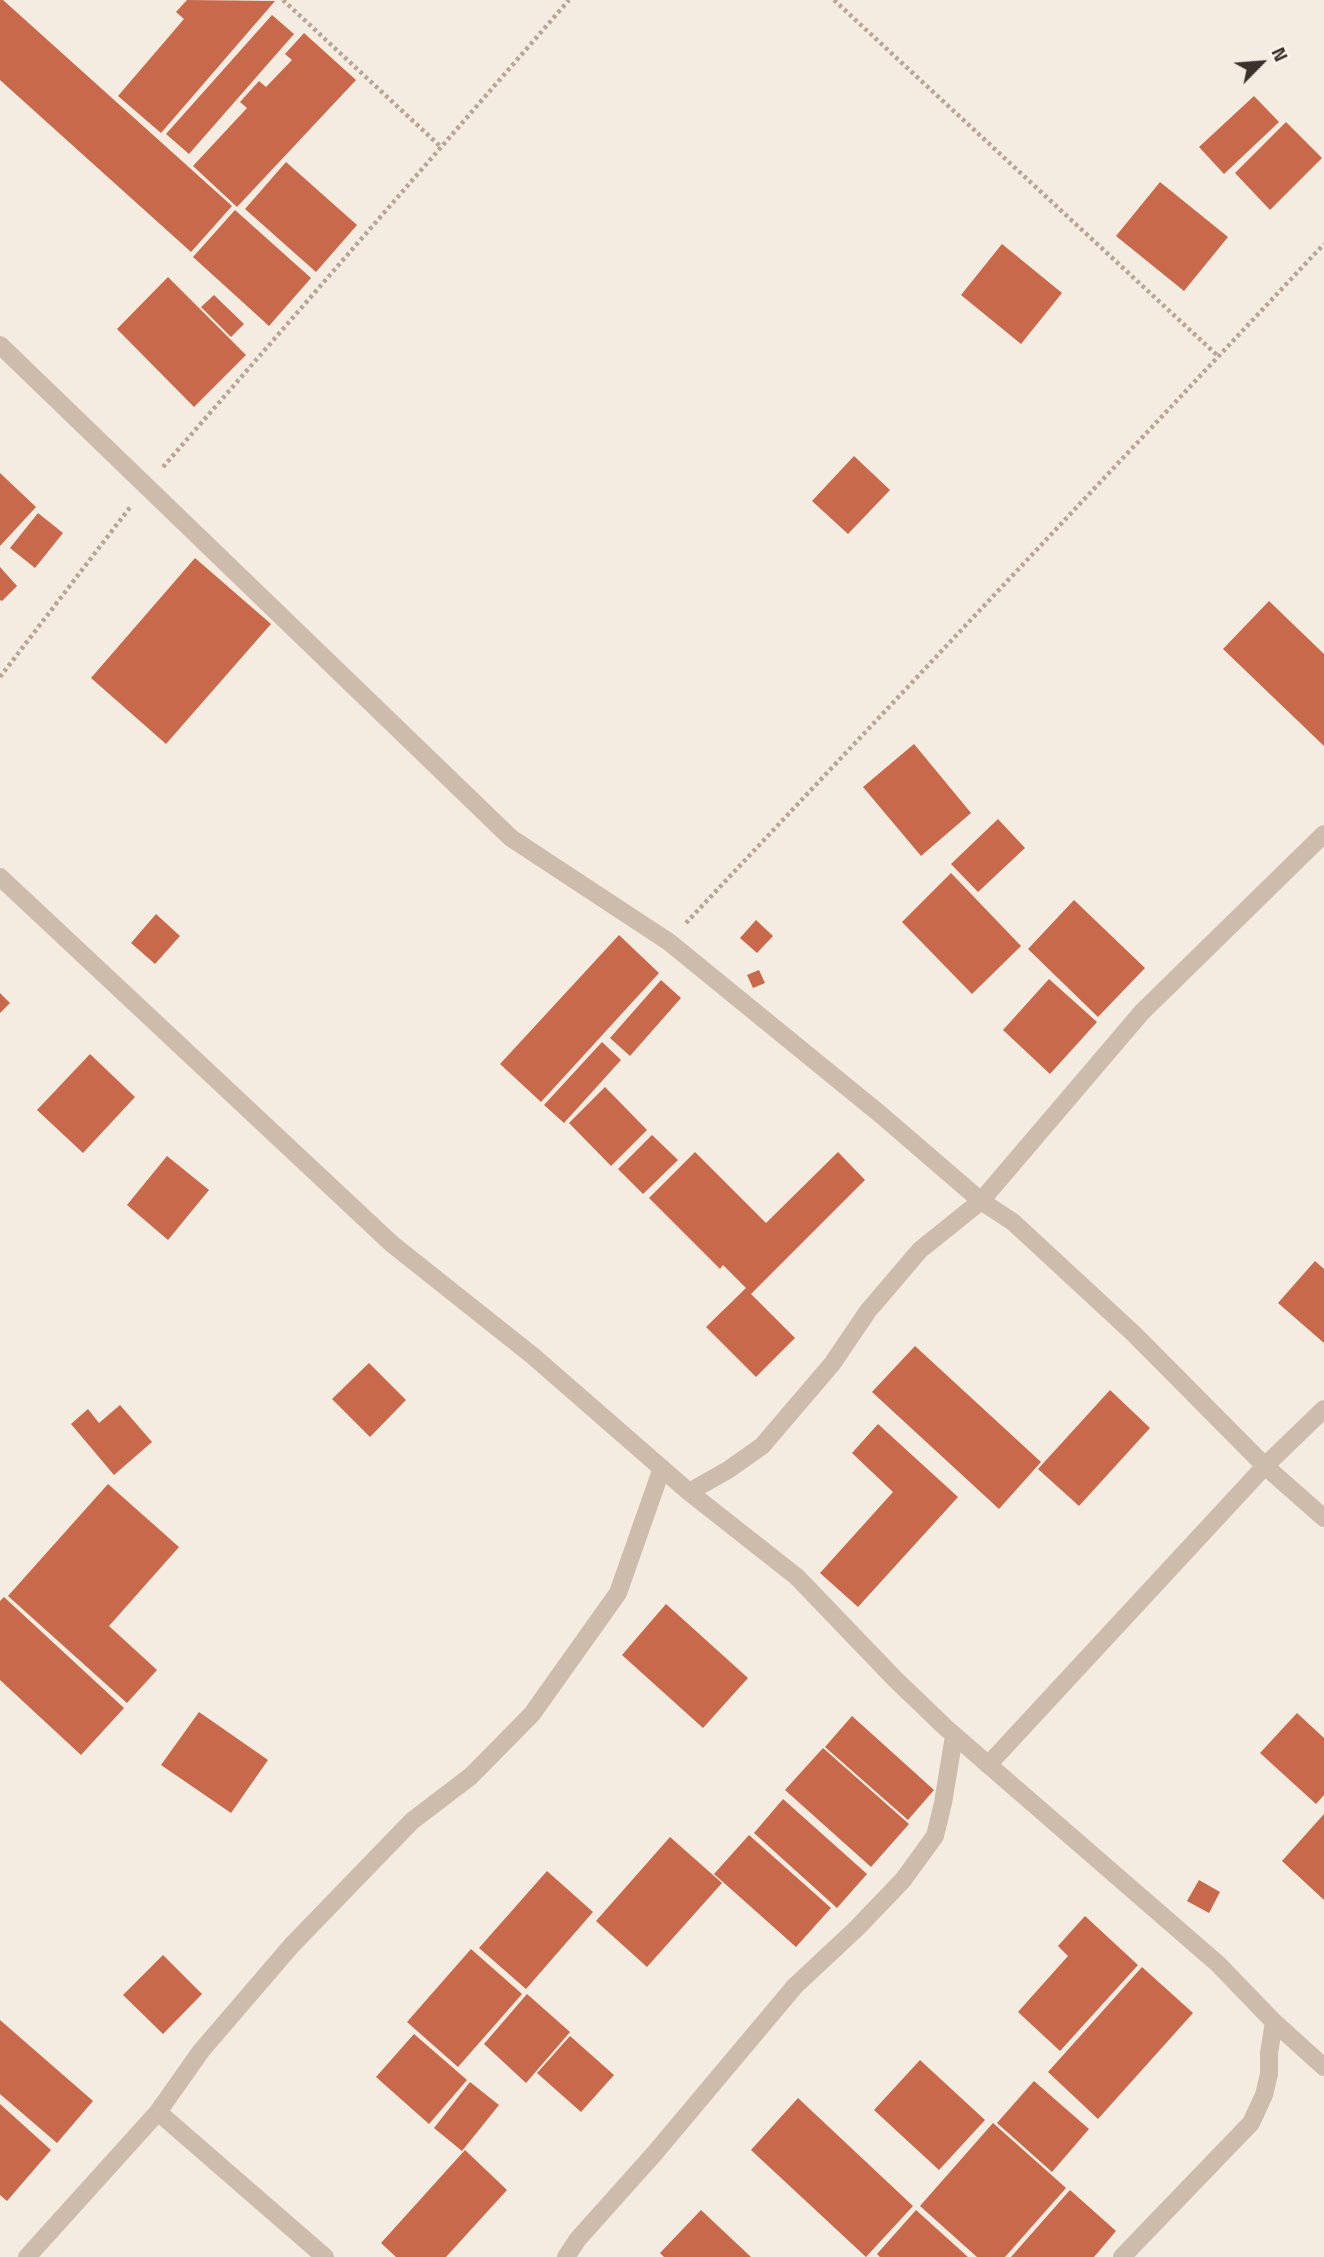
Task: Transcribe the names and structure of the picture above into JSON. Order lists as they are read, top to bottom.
{
  "north": "top right"
}
